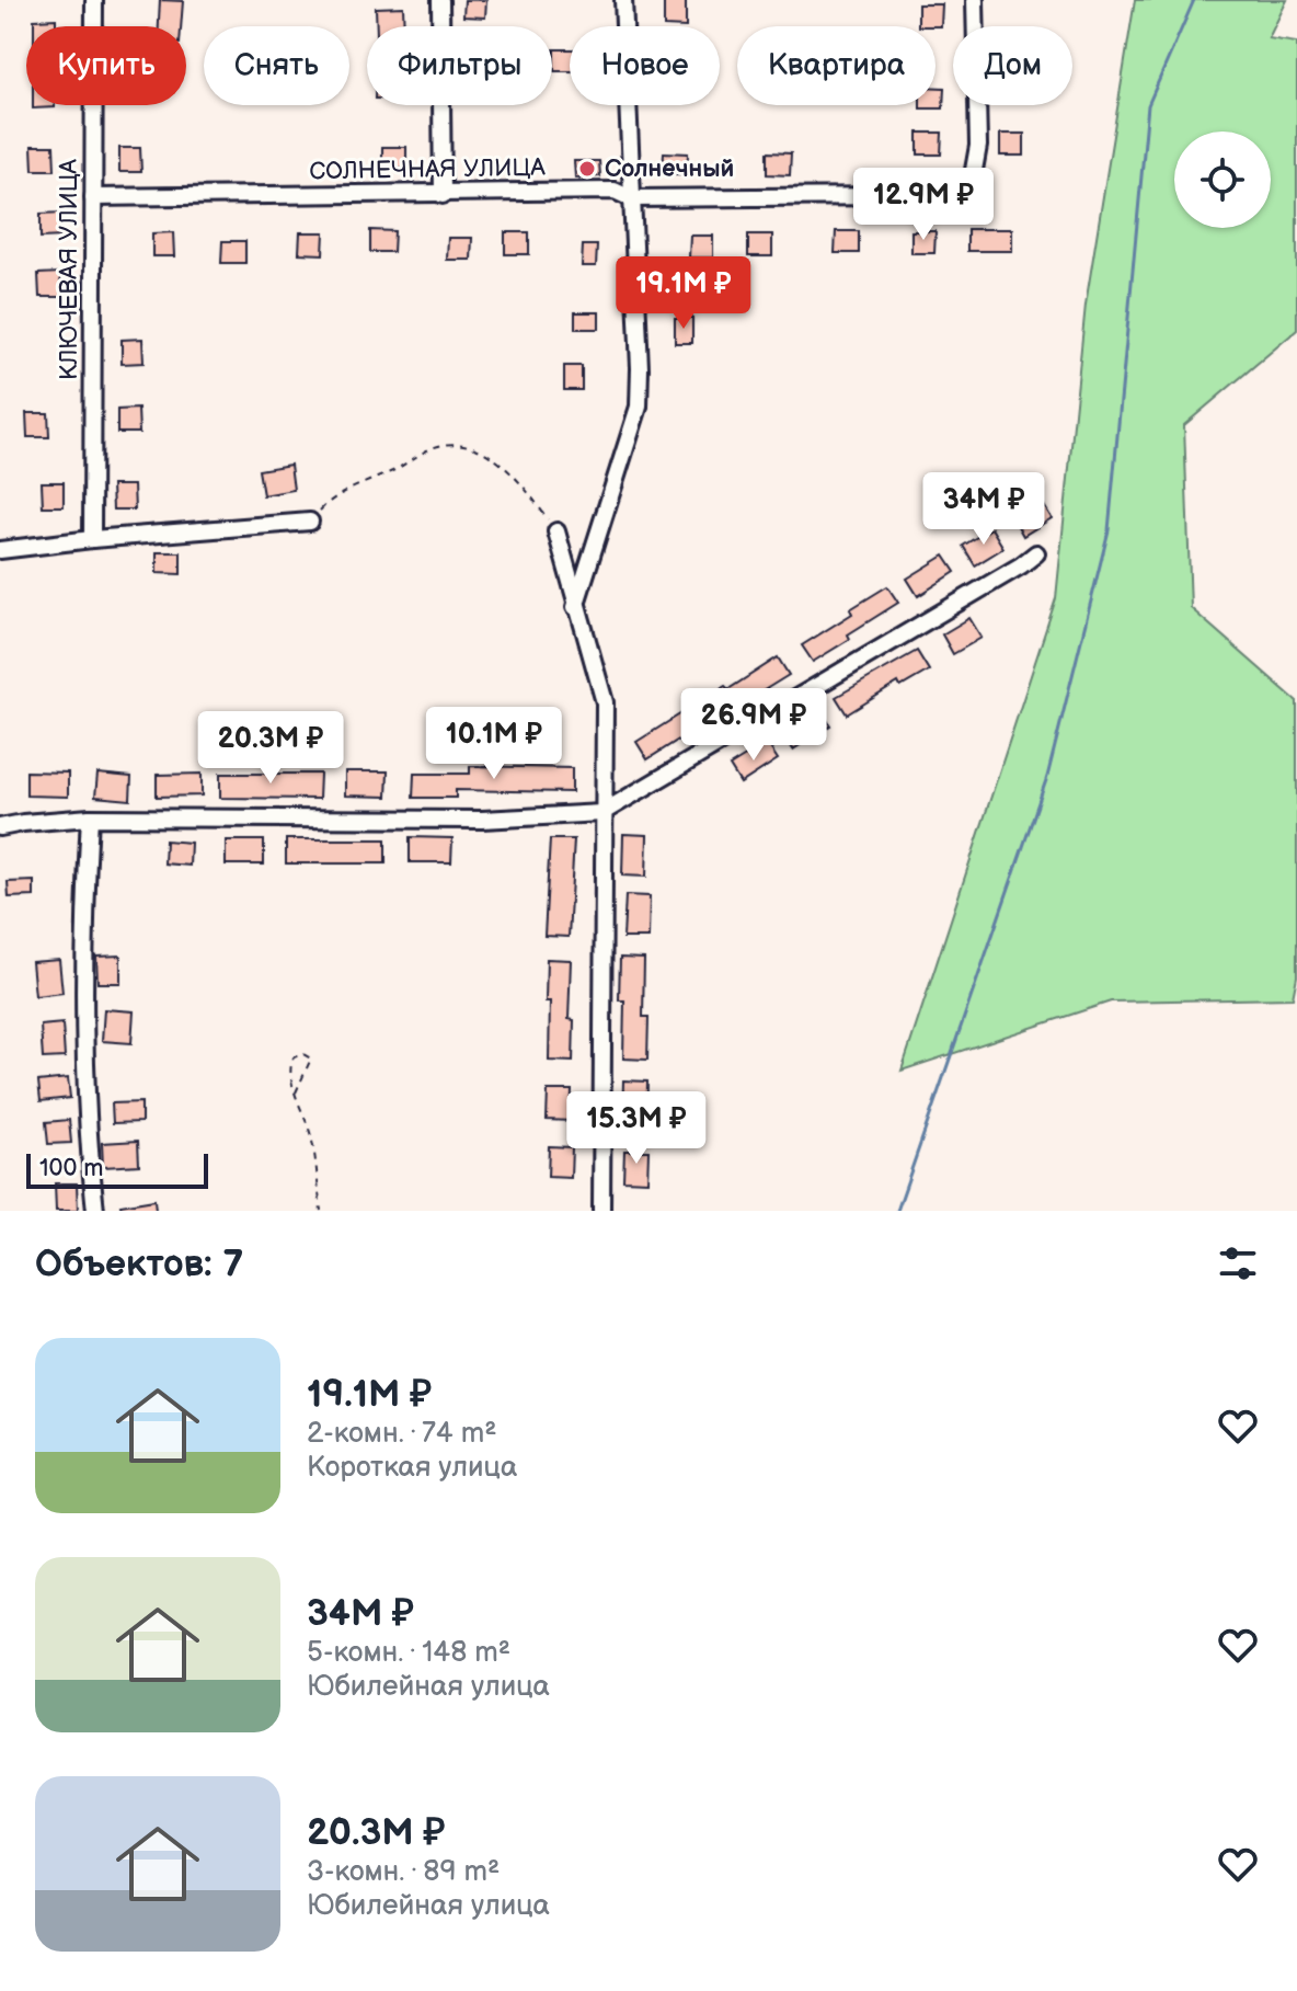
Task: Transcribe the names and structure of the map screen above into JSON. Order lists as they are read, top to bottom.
{
  "streets": {
    "street": ["СОЛНЕЧНАЯ УЛИЦА", "КЛЮЧЕВАЯ УЛИЦА"]
  },
  "crossings": [
    ["СОЛНЕЧНАЯ УЛИЦА", "КЛЮЧЕВАЯ УЛИЦА"]
  ],
  "places": ["Солнечный"],
  "scale_bar": "100 m",
  "page": {
    "chip": [
      "Купить",
      "Снять",
      "Фильтры",
      "Новое",
      "Квартира",
      "Дом"
    ],
    "price": [
      "12.9M ₽",
      "19.1M ₽",
      "34M ₽",
      "26.9M ₽",
      "10.1M ₽",
      "20.3M ₽",
      "15.3M ₽"
    ],
    "scale": "100 m",
    "heading": "Объектов: 7",
    "list": [
      {
        "name": "19.1M ₽",
        "note": "2-комн. · 74 m² · Короткая улица"
      },
      {
        "name": "34M ₽",
        "note": "5-комн. · 148 m² · Юбилейная улица"
      },
      {
        "name": "20.3M ₽",
        "note": "3-комн. · 89 m² · Юбилейная улица"
      }
    ]
  }
}
